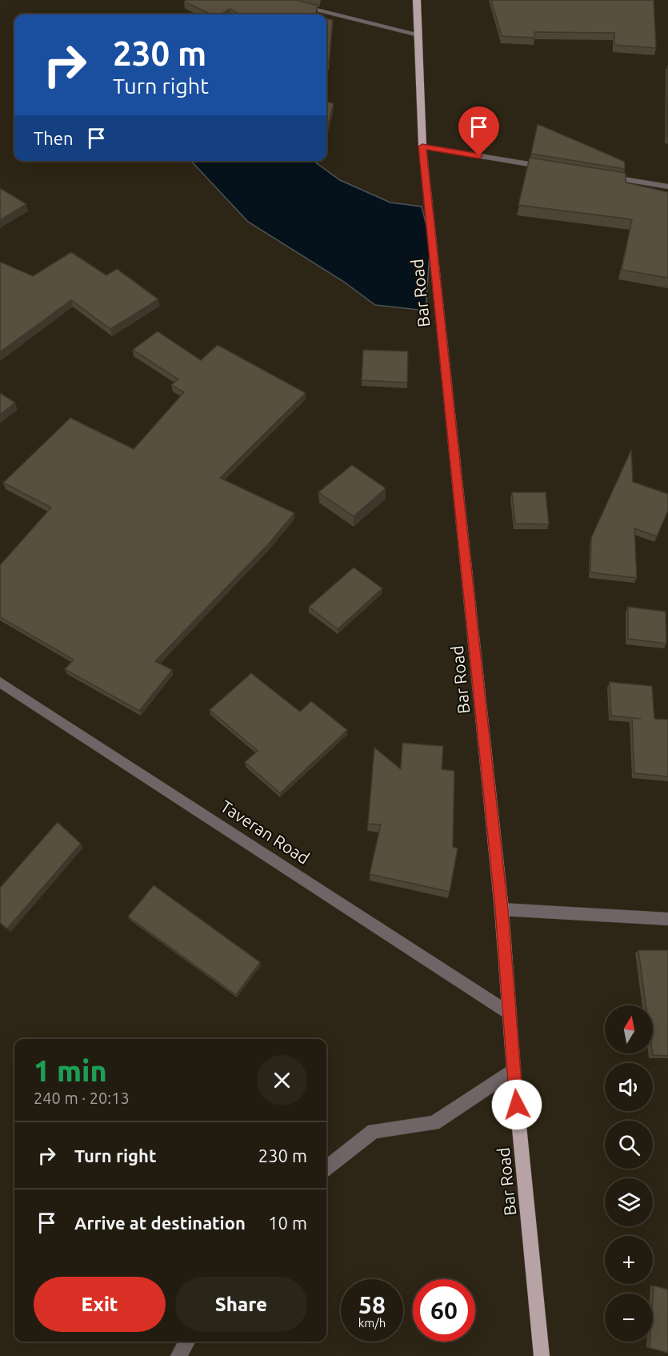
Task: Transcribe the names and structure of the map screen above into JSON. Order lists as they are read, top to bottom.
{
  "streets": {
    "main road": ["Bar Road"],
    "street": ["Taveran Road"]
  },
  "crossings": [
    ["Bar Road", "Taveran Road"]
  ],
  "north": "top",
  "page": {
    "turn": ["230 m", "Turn right"],
    "then": "Then",
    "map_buttons": ["+", "−"],
    "heading": ["1 min", "240 m · 20:13"],
    "list": [
      {
        "name": "Turn right",
        "value": "230 m"
      },
      {
        "name": "Arrive at destination",
        "value": "10 m"
      }
    ],
    "buttons": ["Exit", "Share"],
    "speed": "58 km/h",
    "limit": "60"
  }
}
